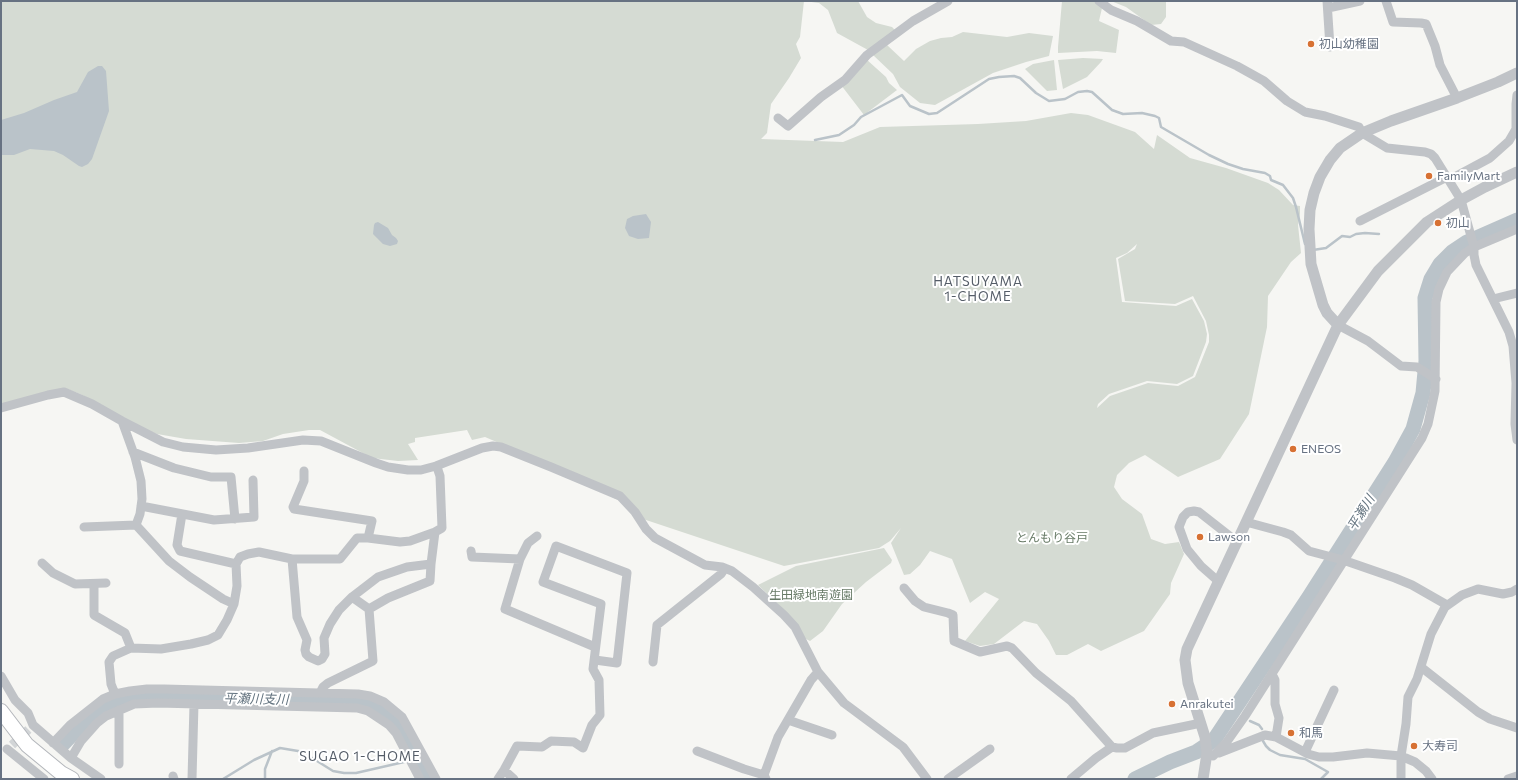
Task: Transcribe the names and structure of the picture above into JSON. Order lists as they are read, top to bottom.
{
  "districts": ["HATSUYAMA 1-CHOME", "SUGAO 1-CHOME"],
  "water": ["平瀬川", "平瀬川支川"],
  "parks": ["とんもり谷戸", "生田緑地南遊園"],
  "places": [
    "初山幼稚園",
    "FamilyMart",
    "初山",
    "ENEOS",
    "Lawson",
    "Anrakutei",
    "和馬",
    "大寿司"
  ]
}
